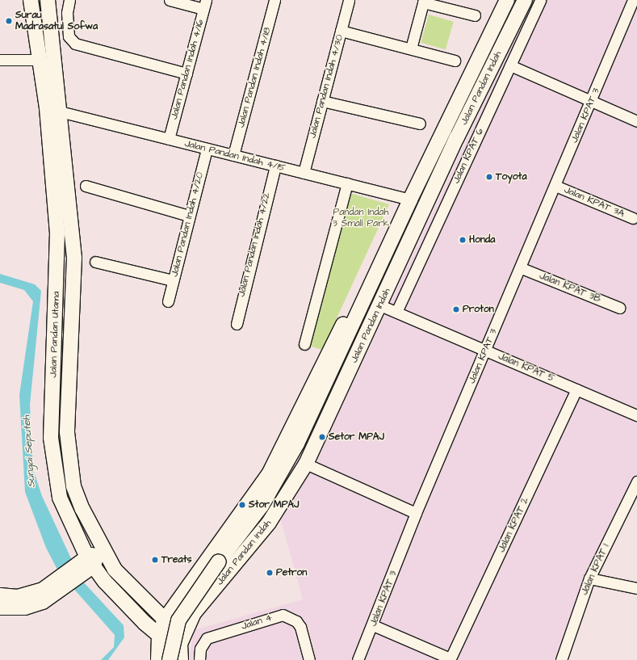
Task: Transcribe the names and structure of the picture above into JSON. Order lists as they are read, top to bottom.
{
  "streets": {
    "main road": ["Jalan Pandan Indah", "Jalan Pandan Utama"],
    "street": [
      "Jalan Pandan Indah 4/16",
      "Jalan Pandan Indah 4/18",
      "Jalan Pandan Indah 4/30",
      "Jalan KPAT 3",
      "Jalan Pandan Indah 4/15",
      "Jalan KPAT 6",
      "Jalan KPAT 3A",
      "Jalan Pandan Indah 4/20",
      "Jalan Pandan Indah 4/22",
      "Jalan KPAT 3B",
      "Jalan KPAT 5",
      "Jalan KPAT 2",
      "Jalan KPAT 1",
      "Jalan 4"
    ]
  },
  "crossings": [
    ["Jalan Pandan Indah 4/16", "Jalan Pandan Indah 4/15"],
    ["Jalan Pandan Indah 4/18", "Jalan Pandan Indah 4/15"],
    ["Jalan Pandan Indah 4/30", "Jalan Pandan Indah 4/15"],
    ["Jalan Pandan Indah", "Jalan Pandan Indah 4/15"],
    ["Jalan Pandan Indah", "Jalan Pandan Utama"],
    ["Jalan Pandan Indah", "Jalan KPAT 5"],
    ["Jalan KPAT 3", "Jalan KPAT 3A"],
    ["Jalan KPAT 3", "Jalan KPAT 3B"],
    ["Jalan KPAT 3", "Jalan KPAT 5"],
    ["Jalan Pandan Indah 4/15", "Jalan Pandan Indah 4/20"],
    ["Jalan Pandan Indah 4/15", "Jalan Pandan Indah 4/22"],
    ["Jalan Pandan Indah 4/15", "Jalan Pandan Utama"],
    ["Jalan KPAT 6", "Jalan KPAT 5"],
    ["Jalan KPAT 5", "Jalan KPAT 2"]
  ],
  "water": ["Sungai Seputeh"],
  "parks": ["Pandan Indah 3 Small Park"],
  "places": [
    "Surau Madrasatul Sofwa",
    "Toyota",
    "Honda",
    "Proton",
    "Setor MPAJ",
    "Stor MPAJ",
    "Treats",
    "Petron"
  ]
}
